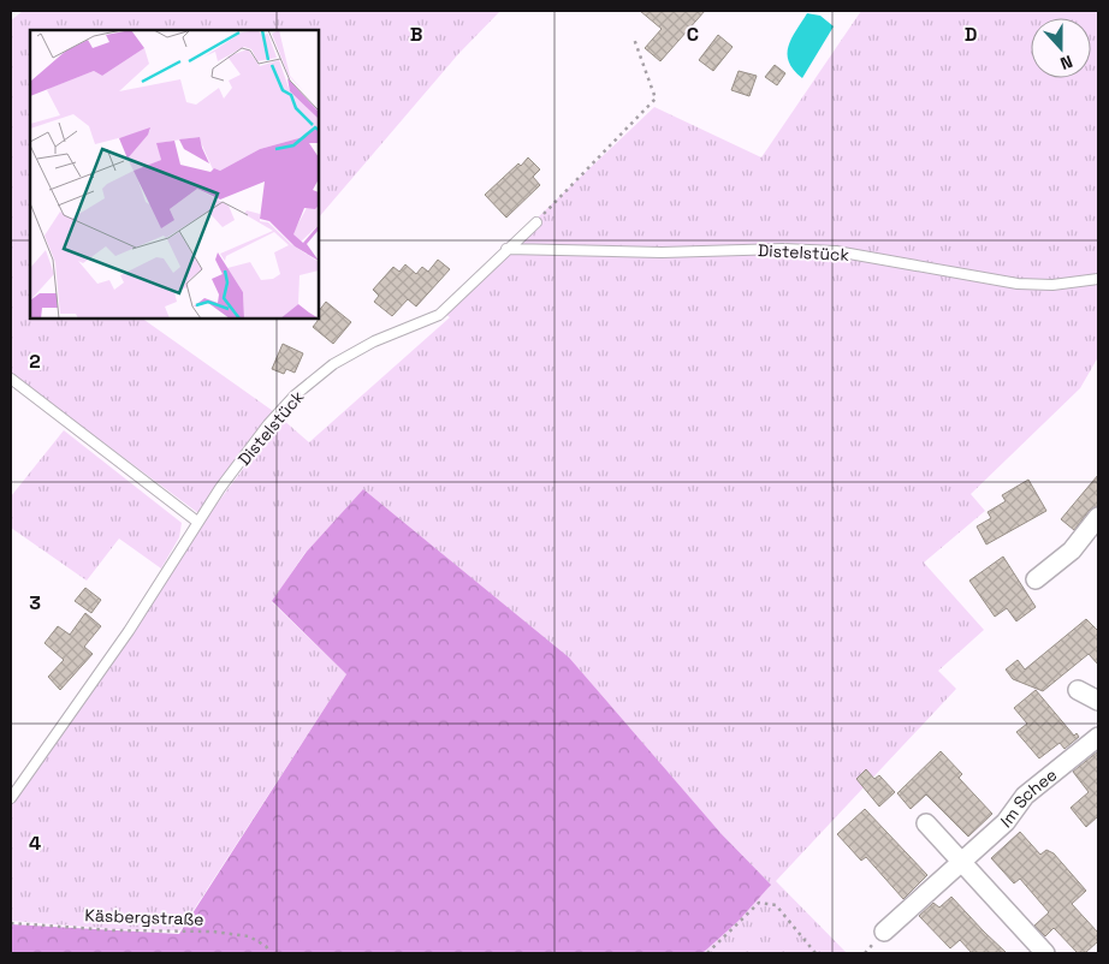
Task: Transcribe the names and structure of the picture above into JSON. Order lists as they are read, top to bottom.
{
  "streets": {
    "street": ["Im Schee"],
    "lane": ["Distelstück"],
    "path": ["Käsbergstraße"]
  },
  "north": "bottom",
  "grid": {
    "columns": ["B", "C", "D"],
    "rows": ["2", "3", "4"]
  }
}
